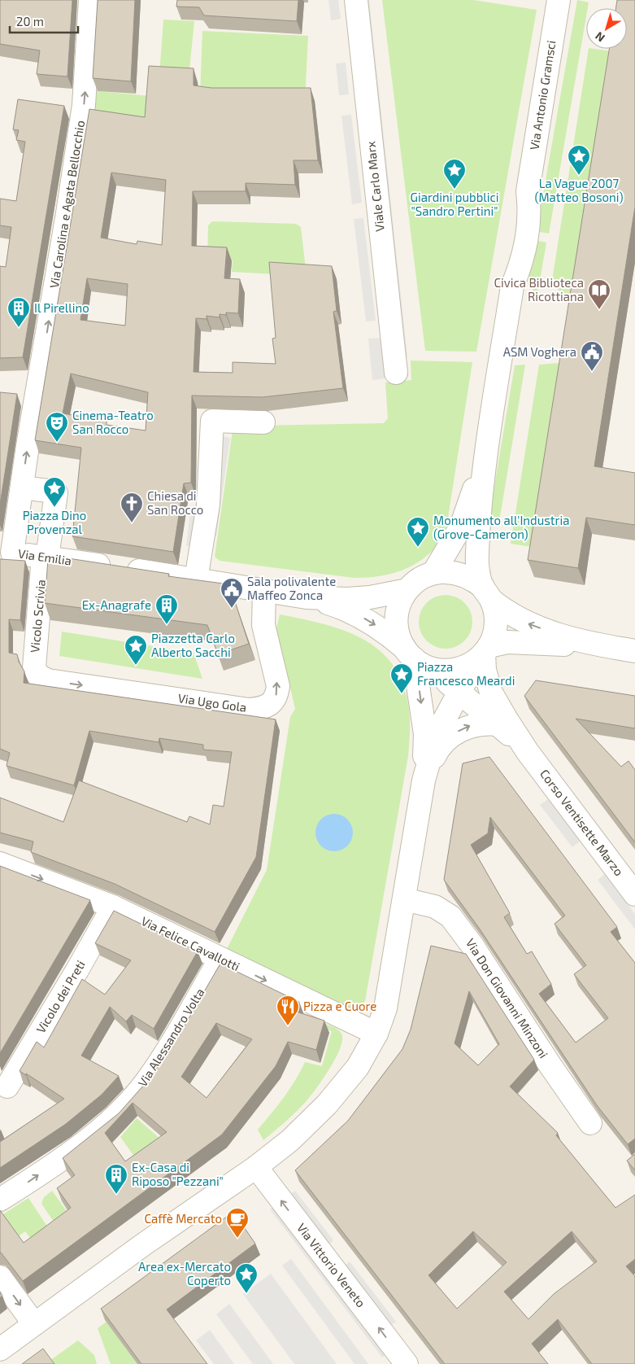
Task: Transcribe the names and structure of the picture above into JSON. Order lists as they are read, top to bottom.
{
  "streets": {
    "street": [
      "Via Antonio Gramsci",
      "Viale Carlo Marx",
      "Via Carolina e Agata Bellocchio",
      "Via Emilia",
      "Vicolo Scrivia",
      "Via Ugo Gola",
      "Corso Ventisette Marzo",
      "Via Felice Cavallotti",
      "Vicolo dei Preti",
      "Via Don Giovanni Minzoni",
      "Via Alessandro Volta",
      "Via Vittorio Veneto"
    ]
  },
  "crossings": [
    ["Via Antonio Gramsci", "Via Emilia"],
    ["Via Antonio Gramsci", "Corso Ventisette Marzo"],
    ["Via Carolina e Agata Bellocchio", "Via Emilia"],
    ["Via Emilia", "Vicolo Scrivia"],
    ["Via Emilia", "Via Ugo Gola"],
    ["Via Emilia", "Corso Ventisette Marzo"],
    ["Vicolo Scrivia", "Via Ugo Gola"],
    ["Via Felice Cavallotti", "Vicolo dei Preti"],
    ["Via Felice Cavallotti", "Via Alessandro Volta"]
  ],
  "one_way": ["Via Carolina e Agata Bellocchio", "Via Felice Cavallotti", "Via Vittorio Veneto"],
  "places": {
    "place": [
      "La Vague 2007 (Matteo Bosoni)",
      "Giardini pubblici \"Sandro Pertini\"",
      "Piazza Dino Provenzal",
      "Monumento all'Industria (Grove-Cameron)",
      "Piazzetta Carlo Alberto Sacchi",
      "Piazza Francesco Meardi",
      "Area ex-Mercato Coperto"
    ],
    "library": ["Civica Biblioteca Ricottiana"],
    "building": ["Il Pirellino", "Ex-Anagrafe", "Ex-Casa di Riposo \"Pezzani\""],
    "public building": ["ASM Voghera", "Sala polivalente Maffeo Zonca"],
    "theatre": ["Cinema-Teatro San Rocco"],
    "church": ["Chiesa di San Rocco"],
    "restaurant": ["Pizza e Cuore"],
    "cafe": ["Caffè Mercato"]
  },
  "scale_bar": "20 m",
  "north": "bottom left"
}
